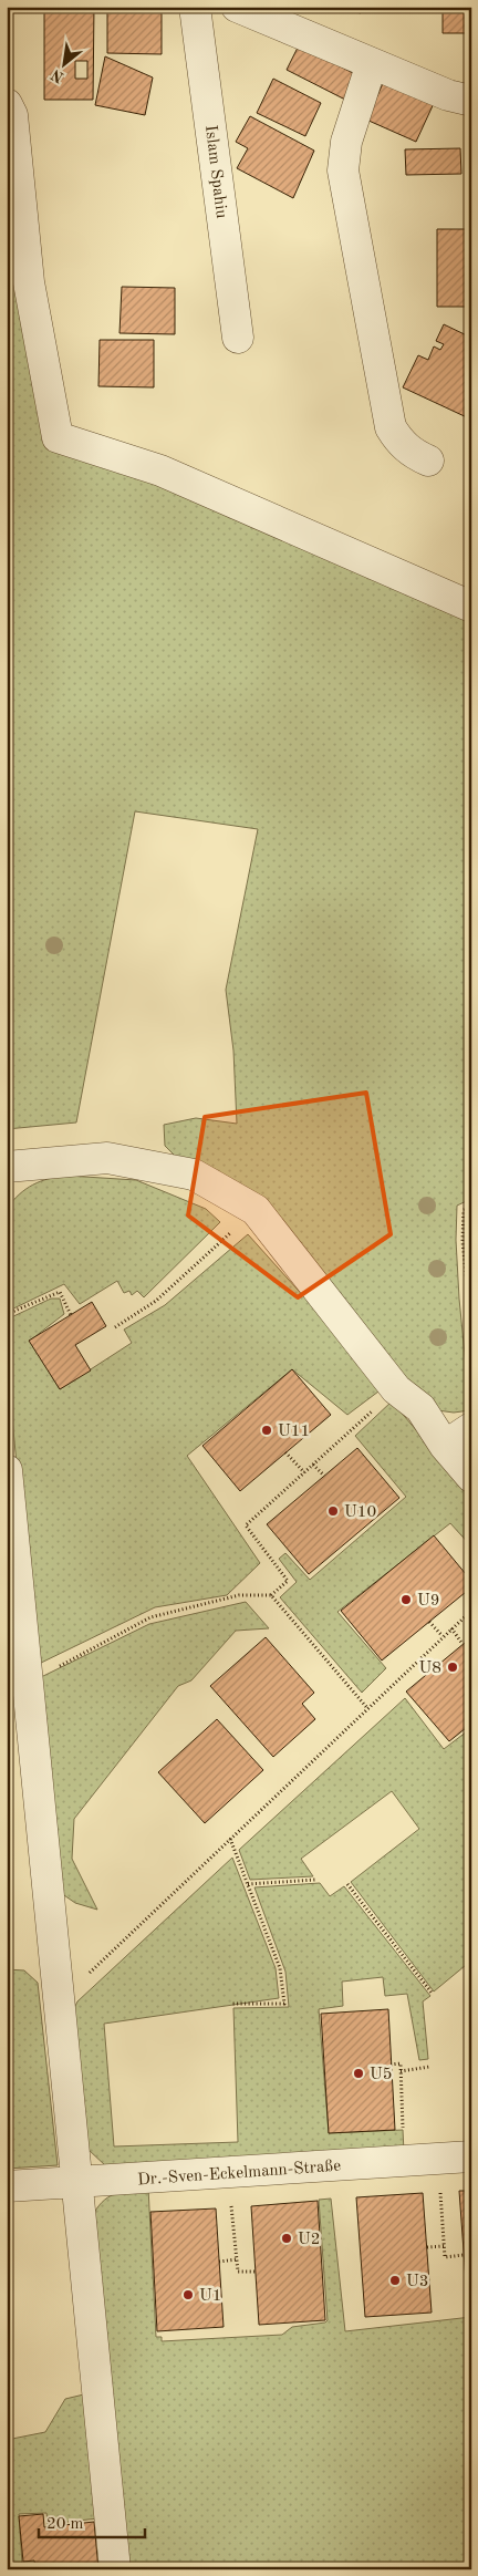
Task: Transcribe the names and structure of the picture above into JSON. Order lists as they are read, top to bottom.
{
  "streets": {
    "street": ["Islam Spahiu", "Dr.-Sven-Eckelmann-Straße"]
  },
  "places": [
    "U11",
    "U10",
    "U9",
    "U8",
    "U5",
    "U2",
    "U3",
    "U1"
  ],
  "scale_bar": "20 m",
  "north": "bottom left"
}
